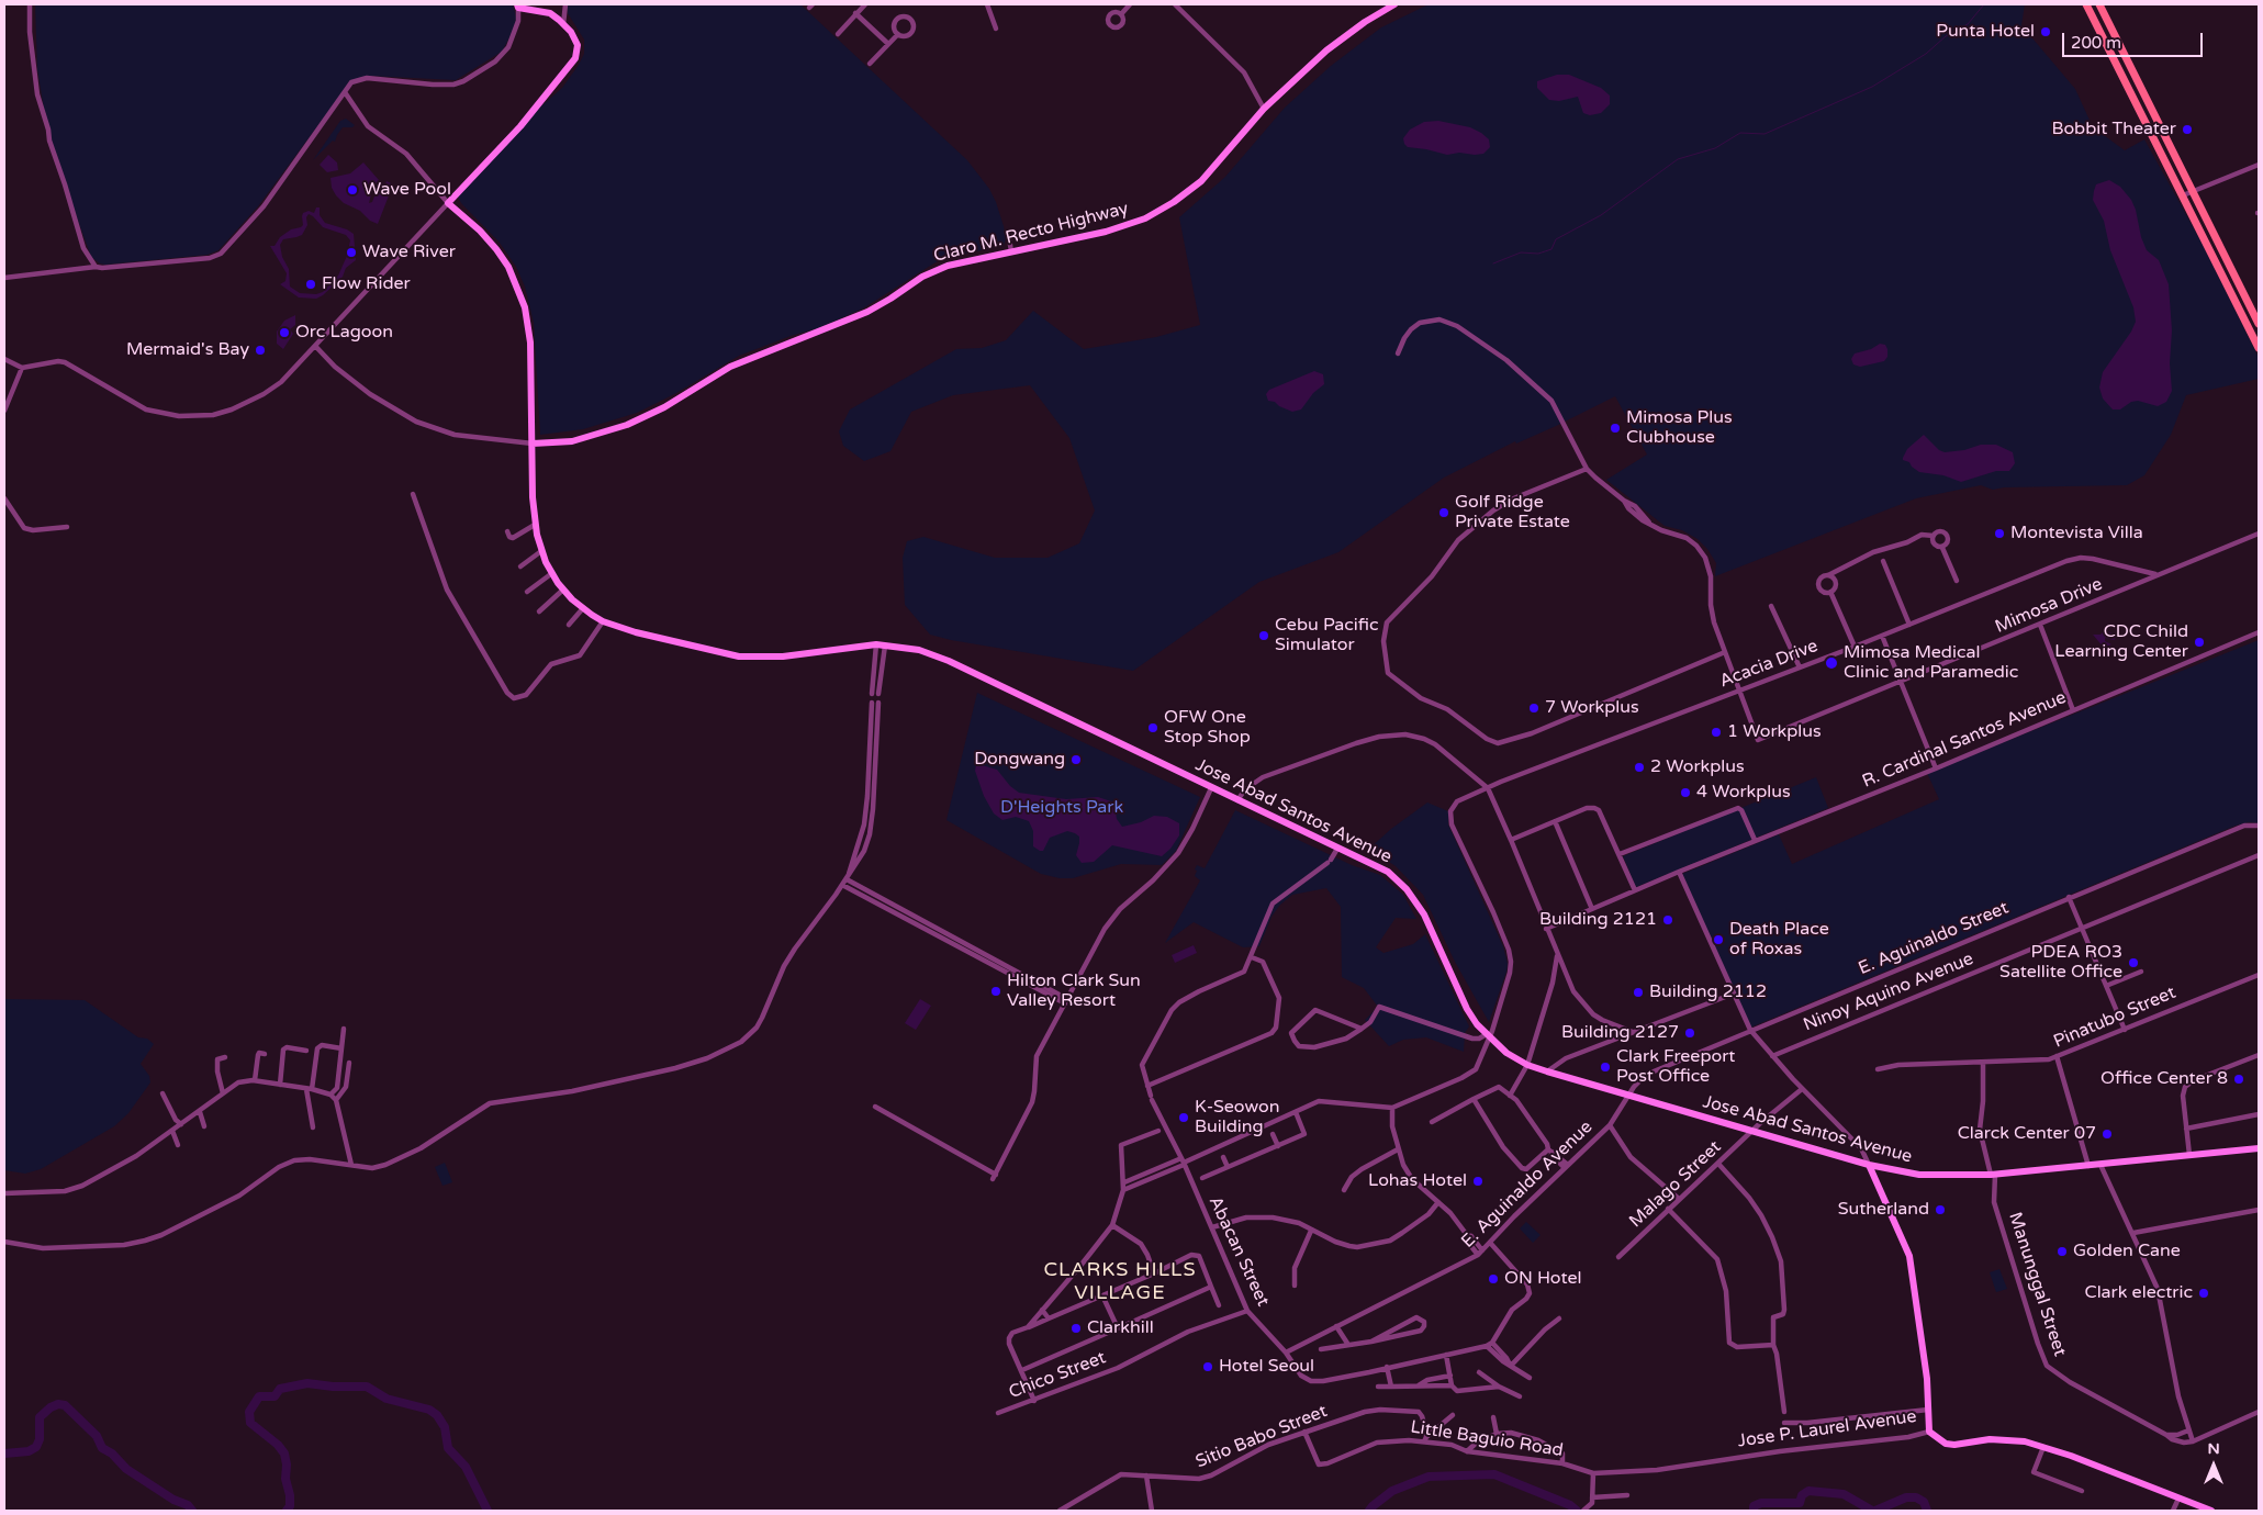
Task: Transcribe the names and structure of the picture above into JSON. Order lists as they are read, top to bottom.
{
  "streets": {
    "main road": ["Claro M. Recto Highway", "Jose Abad Santos Avenue", "Jose P. Laurel Avenue"],
    "street": [
      "Mimosa Drive",
      "Acacia Drive",
      "R. Cardinal Santos Avenue",
      "E. Aguinaldo Street",
      "Ninoy Aquino Avenue",
      "Pinatubo Street",
      "E. Aguinaldo Avenue",
      "Malago Street",
      "Abacan Street",
      "Manunggal Street",
      "Chico Street",
      "Sitio Babo Street",
      "Little Baguio Road"
    ]
  },
  "crossings": [
    ["Claro M. Recto Highway", "Jose Abad Santos Avenue"],
    ["Mimosa Drive", "Acacia Drive"],
    ["Acacia Drive", "Jose Abad Santos Avenue"],
    ["Jose Abad Santos Avenue", "E. Aguinaldo Street"],
    ["Jose Abad Santos Avenue", "E. Aguinaldo Avenue"],
    ["Jose Abad Santos Avenue", "Malago Street"],
    ["Jose Abad Santos Avenue", "Manunggal Street"],
    ["E. Aguinaldo Street", "E. Aguinaldo Avenue"],
    ["Pinatubo Street", "Manunggal Street"],
    ["E. Aguinaldo Avenue", "Abacan Street"],
    ["Abacan Street", "Chico Street"],
    ["Jose P. Laurel Avenue", "Little Baguio Road"],
    ["Sitio Babo Street", "Little Baguio Road"]
  ],
  "districts": ["CLARKS HILLS VILLAGE"],
  "parks": ["D'Heights Park"],
  "places": [
    "Punta Hotel",
    "Bobbit Theater",
    "Wave Pool",
    "Wave River",
    "Flow Rider",
    "Orc Lagoon",
    "Mermaid's Bay",
    "Mimosa Plus Clubhouse",
    "Golf Ridge Private Estate",
    "Montevista Villa",
    "Cebu Pacific Simulator",
    "CDC Child Learning Center",
    "Mimosa Medical Clinic and Paramedic",
    "7 Workplus",
    "OFW One Stop Shop",
    "1 Workplus",
    "Dongwang",
    "2 Workplus",
    "4 Workplus",
    "Building 2121",
    "Death Place of Roxas",
    "PDEA RO3 Satellite Office",
    "Hilton Clark Sun Valley Resort",
    "Building 2112",
    "Building 2127",
    "Clark Freeport Post Office",
    "Office Center 8",
    "K-Seowon Building",
    "Clarck Center 07",
    "Lohas Hotel",
    "Sutherland",
    "Golden Cane",
    "ON Hotel",
    "Clark electric",
    "Clarkhill",
    "Hotel Seoul"
  ],
  "scale_bar": "200 m",
  "north": "top"
}
